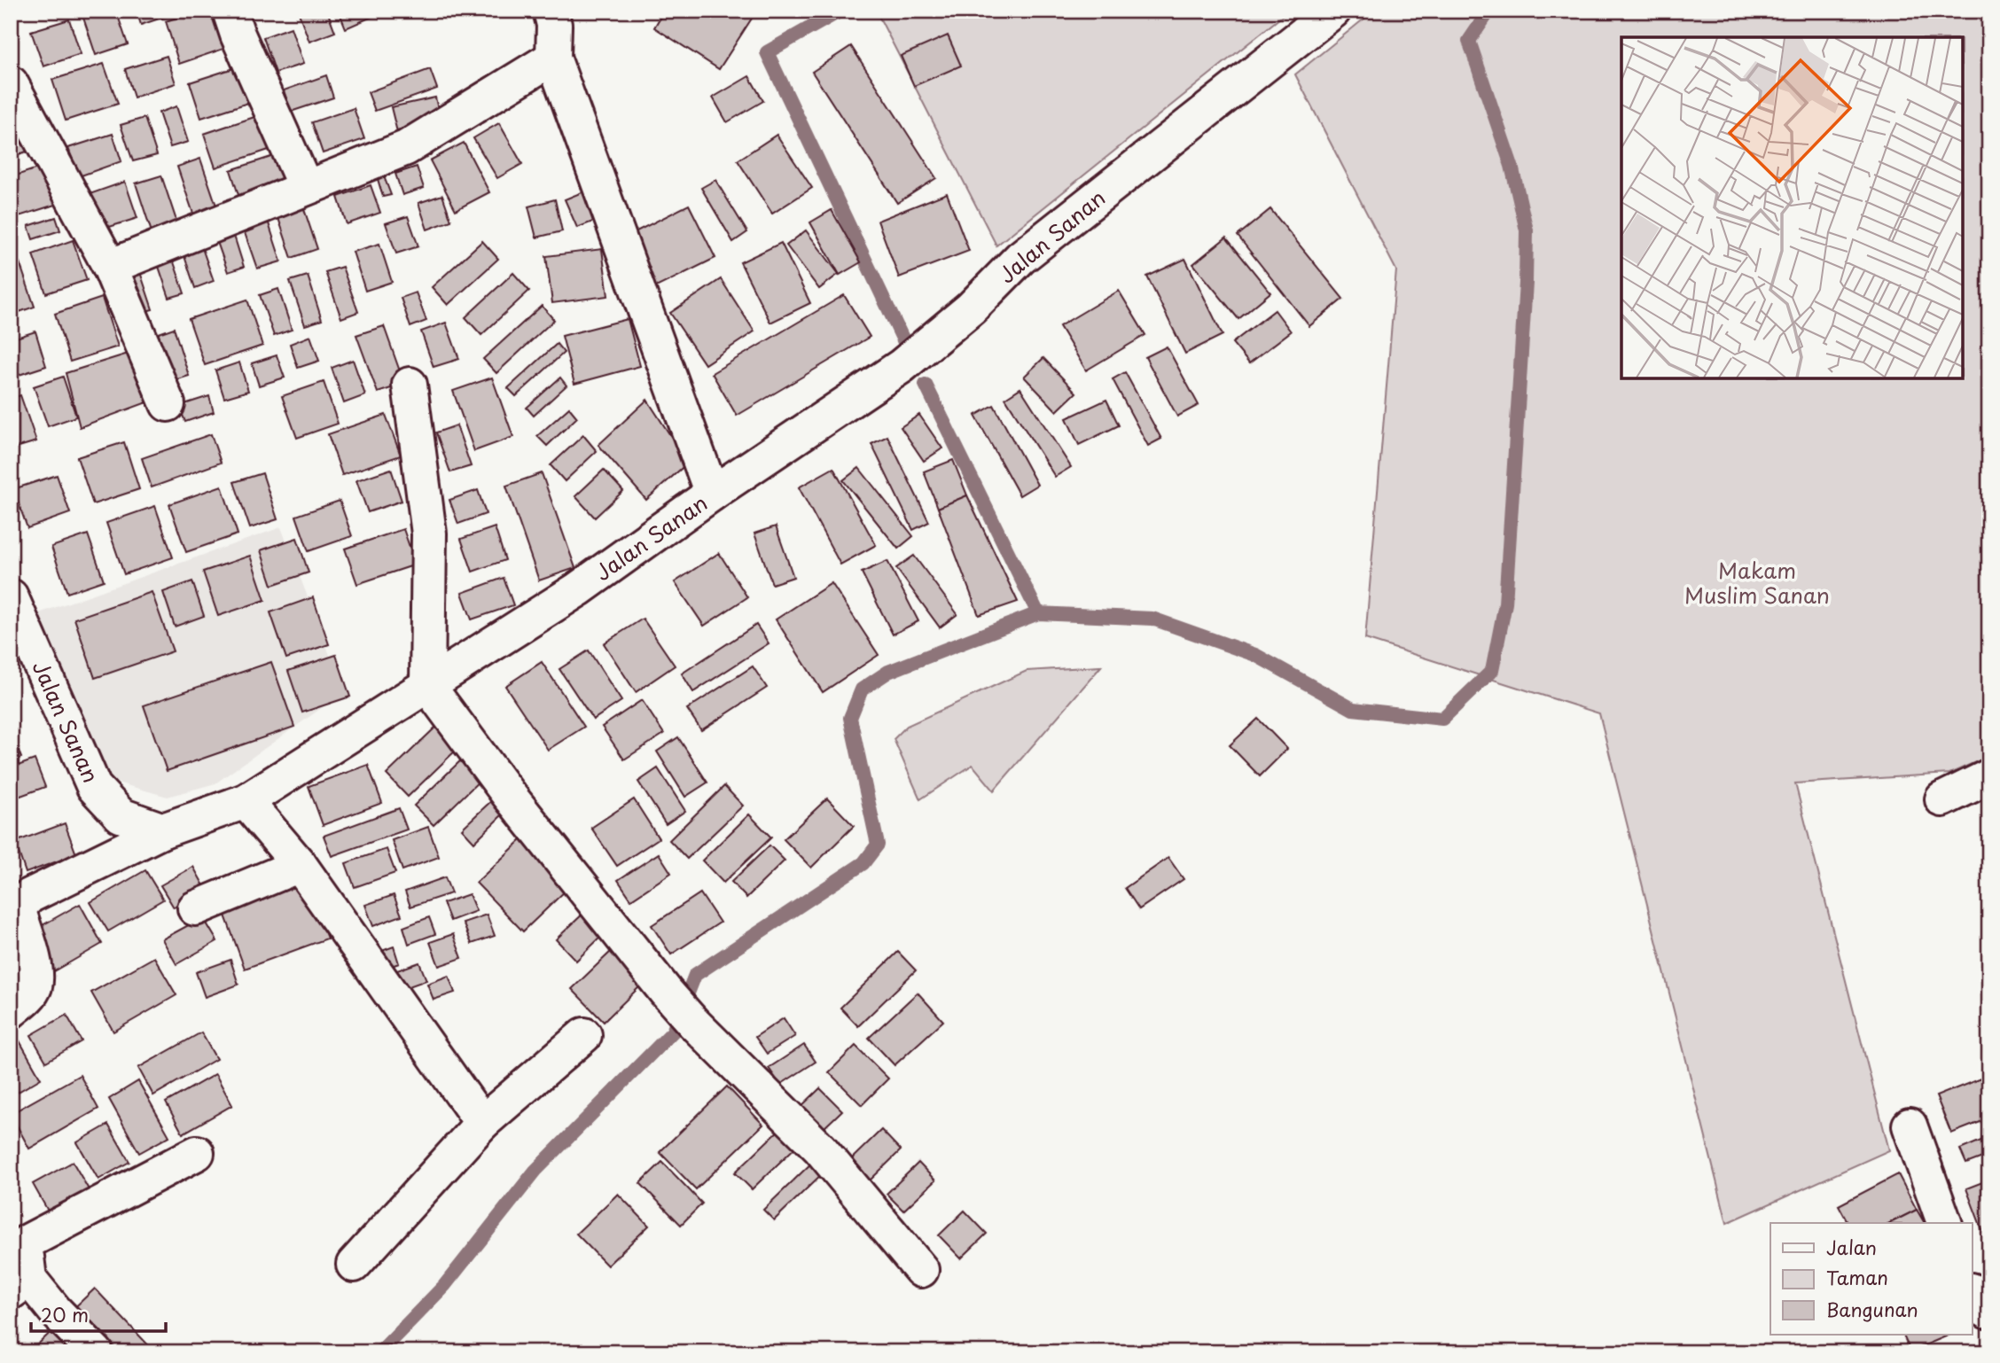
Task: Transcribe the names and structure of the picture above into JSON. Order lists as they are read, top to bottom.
{
  "streets": {
    "street": ["Jalan Sanan"]
  },
  "parks": ["Makam Muslim Sanan"],
  "legend": ["Jalan", "Taman", "Bangunan"],
  "scale_bar": "20 m"
}
